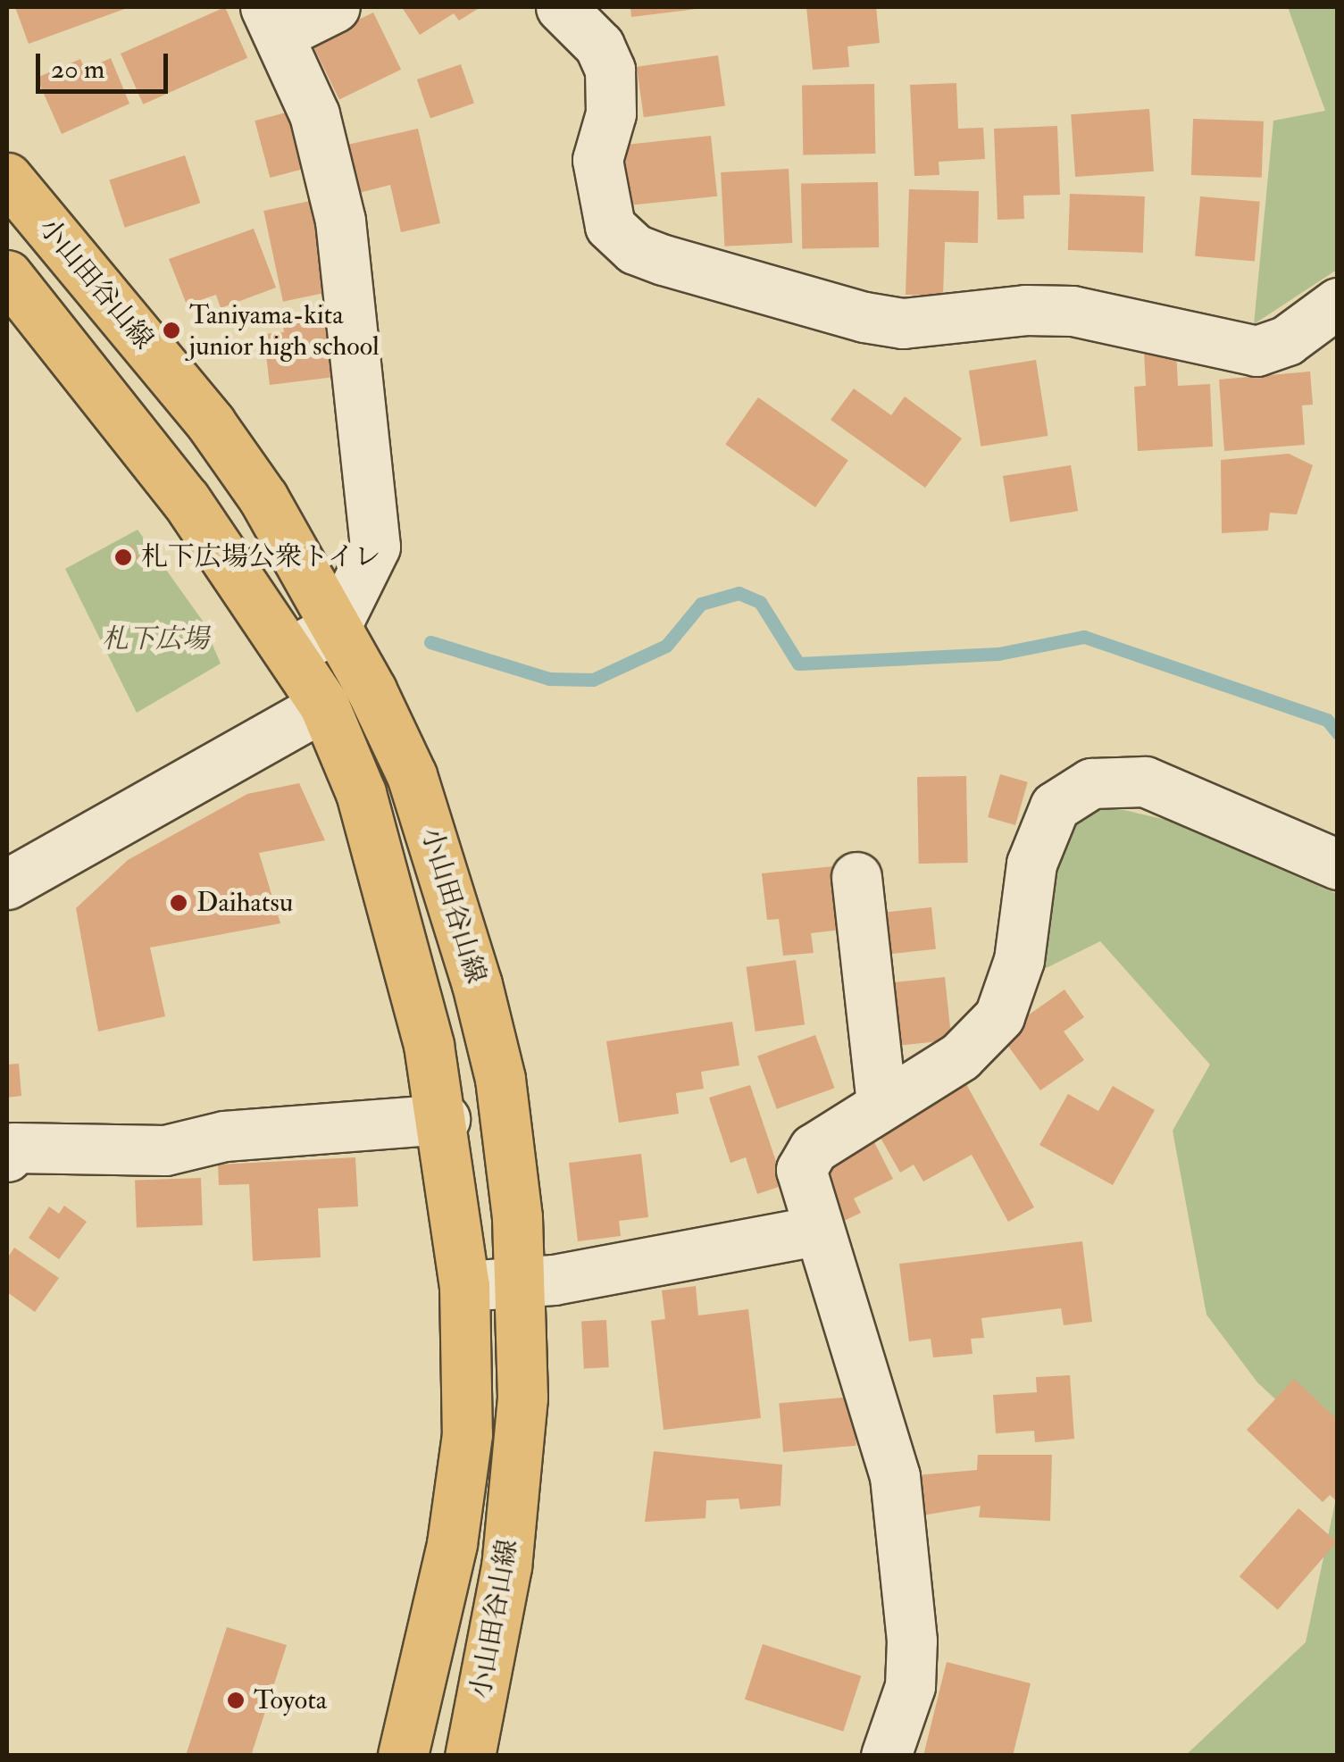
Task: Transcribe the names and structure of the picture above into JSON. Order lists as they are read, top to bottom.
{
  "streets": {
    "main road": ["小山田谷山線"]
  },
  "parks": ["札下広場"],
  "places": [
    "Taniyama-kita junior high school",
    "札下広場公衆トイレ",
    "Daihatsu",
    "Toyota"
  ],
  "scale_bar": "20 m"
}
